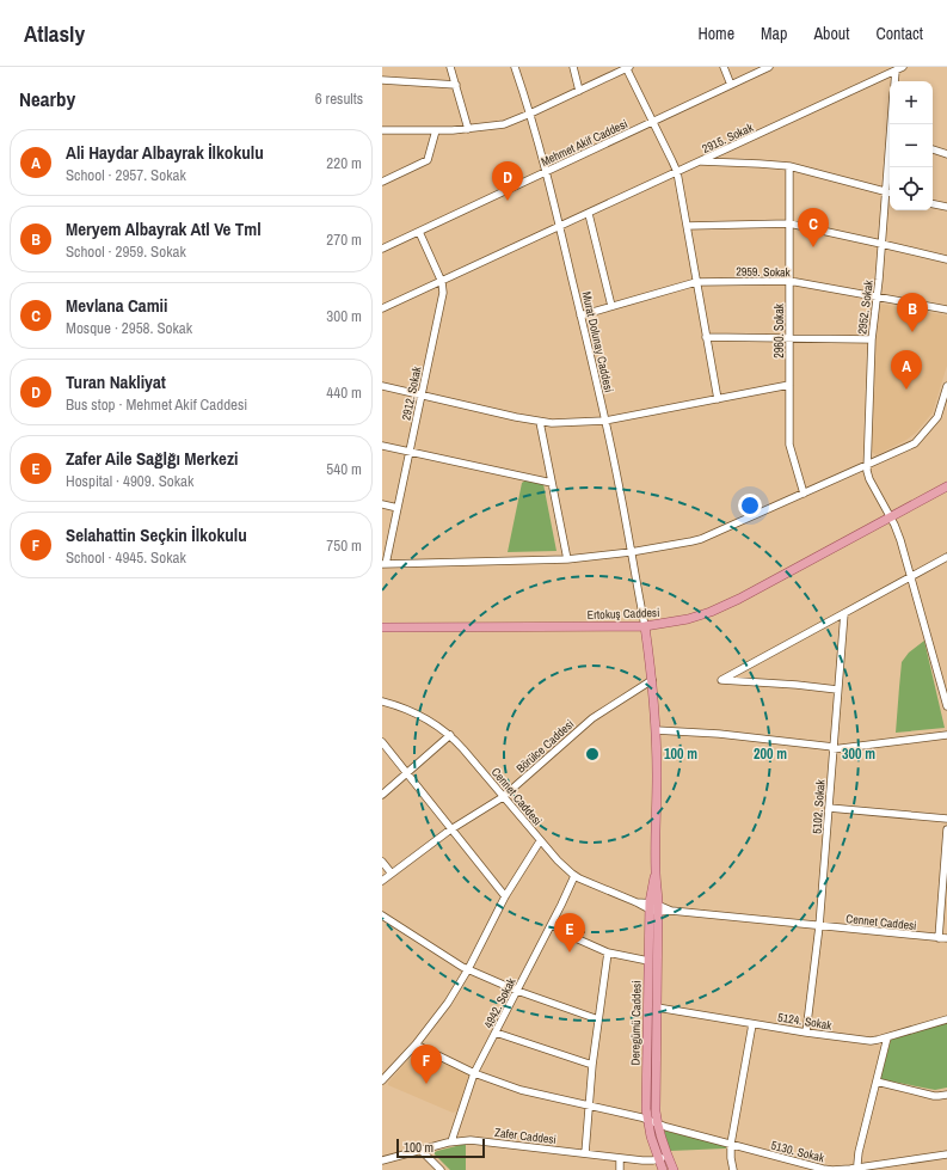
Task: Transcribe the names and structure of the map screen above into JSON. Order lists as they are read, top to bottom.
{
  "streets": {
    "main road": ["Ertokuş Caddesi", "Deregümü Caddesi"],
    "street": [
      "2915. Sokak",
      "Mehmet Akif Caddesi",
      "2959. Sokak",
      "2952. Sokak",
      "2960. Sokak",
      "Murat Dolunay Caddesi",
      "2912. Sokak",
      "Börülce Caddesi",
      "Cennet Caddesi",
      "5102. Sokak",
      "4942. Sokak",
      "5124. Sokak",
      "Zafer Caddesi",
      "5130. Sokak"
    ]
  },
  "crossings": [
    ["2915. Sokak", "Murat Dolunay Caddesi"],
    ["2915. Sokak", "2912. Sokak"],
    ["Mehmet Akif Caddesi", "Murat Dolunay Caddesi"],
    ["Mehmet Akif Caddesi", "2912. Sokak"],
    ["2959. Sokak", "2952. Sokak"],
    ["2959. Sokak", "2960. Sokak"],
    ["2959. Sokak", "Murat Dolunay Caddesi"],
    ["2952. Sokak", "Ertokuş Caddesi"],
    ["Murat Dolunay Caddesi", "Ertokuş Caddesi"],
    ["Murat Dolunay Caddesi", "Deregümü Caddesi"],
    ["Ertokuş Caddesi", "Deregümü Caddesi"],
    ["Börülce Caddesi", "Cennet Caddesi"],
    ["Börülce Caddesi", "Deregümü Caddesi"],
    ["Cennet Caddesi", "5102. Sokak"],
    ["Cennet Caddesi", "4942. Sokak"],
    ["Cennet Caddesi", "Deregümü Caddesi"],
    ["5102. Sokak", "5124. Sokak"],
    ["4942. Sokak", "Zafer Caddesi"],
    ["4942. Sokak", "5130. Sokak"],
    ["5124. Sokak", "Deregümü Caddesi"],
    ["Deregümü Caddesi", "Zafer Caddesi"],
    ["Deregümü Caddesi", "5130. Sokak"]
  ],
  "scale_bar": "100 m",
  "page": {
    "header": "Atlasly",
    "nav": [
      "Home",
      "Map",
      "About",
      "Contact"
    ],
    "heading": ["Nearby", "6 results"],
    "map_buttons": ["+", "−"],
    "list": [
      {
        "mark": "A",
        "name": "Ali Haydar Albayrak İlkokulu",
        "note": "School · 2957. Sokak",
        "value": "220 m"
      },
      {
        "mark": "B",
        "name": "Meryem Albayrak Atl Ve Tml",
        "note": "School · 2959. Sokak",
        "value": "270 m"
      },
      {
        "mark": "C",
        "name": "Mevlana Camii",
        "note": "Mosque · 2958. Sokak",
        "value": "300 m"
      },
      {
        "mark": "D",
        "name": "Turan Nakliyat",
        "note": "Bus stop · Mehmet Akif Caddesi",
        "value": "440 m"
      },
      {
        "mark": "E",
        "name": "Zafer Aile Sağlğı Merkezi",
        "note": "Hospital · 4909. Sokak",
        "value": "540 m"
      },
      {
        "mark": "F",
        "name": "Selahattin Seçkin İlkokulu",
        "note": "School · 4945. Sokak",
        "value": "750 m"
      }
    ],
    "pins": [
      "D",
      "C",
      "B",
      "A",
      "E",
      "F"
    ],
    "scale": "100 m"
  },
  "rings": ["100 m", "200 m", "300 m"]
}
